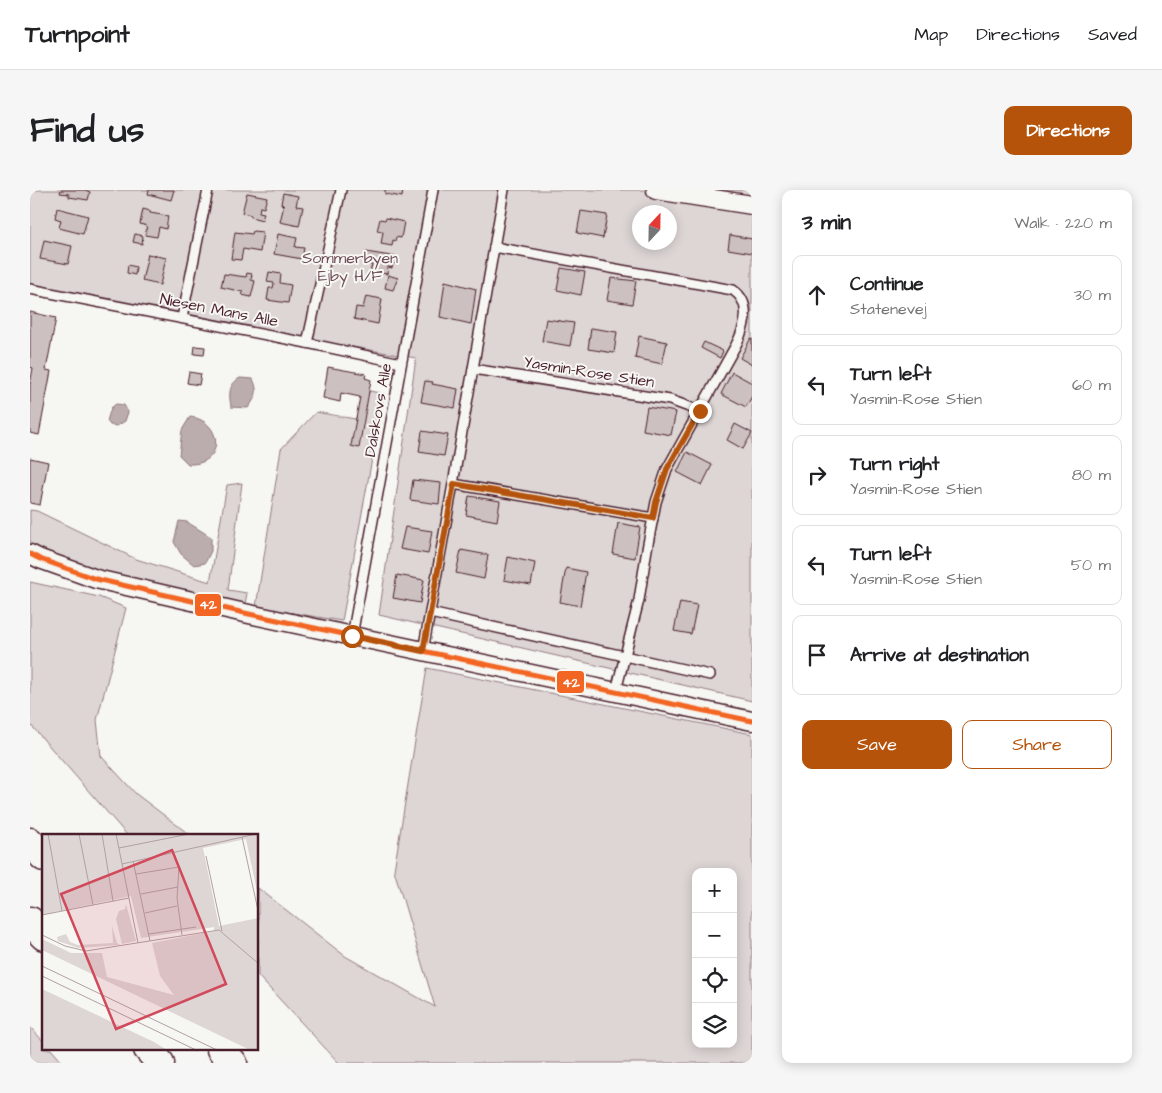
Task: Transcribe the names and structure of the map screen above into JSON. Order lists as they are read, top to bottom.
{
  "streets": {
    "lane": ["Niesen Mans Alle", "Yasmin-Rose Stien", "Dalskovs Alle"]
  },
  "crossings": [
    ["Niesen Mans Alle", "Dalskovs Alle"]
  ],
  "parks": ["Sommerbyen Ejby H/F"],
  "lines": ["transit line 42"],
  "north": "top",
  "page": {
    "header": "Turnpoint",
    "nav": ["Map", "Directions", "Saved"],
    "title": "Find us",
    "buttons": [
      "Directions",
      ["Save", "Share"]
    ],
    "heading": ["3 min", "Walk · 220 m"],
    "list": [
      ["Continue", "Statenevej", "30 m"],
      ["Turn left", "Yasmin-Rose Stien", "60 m"],
      ["Turn right", "Yasmin-Rose Stien", "80 m"],
      ["Turn left", "Yasmin-Rose Stien", "50 m"],
      "Arrive at destination"
    ],
    "map_buttons": ["+", "−"]
  }
}
